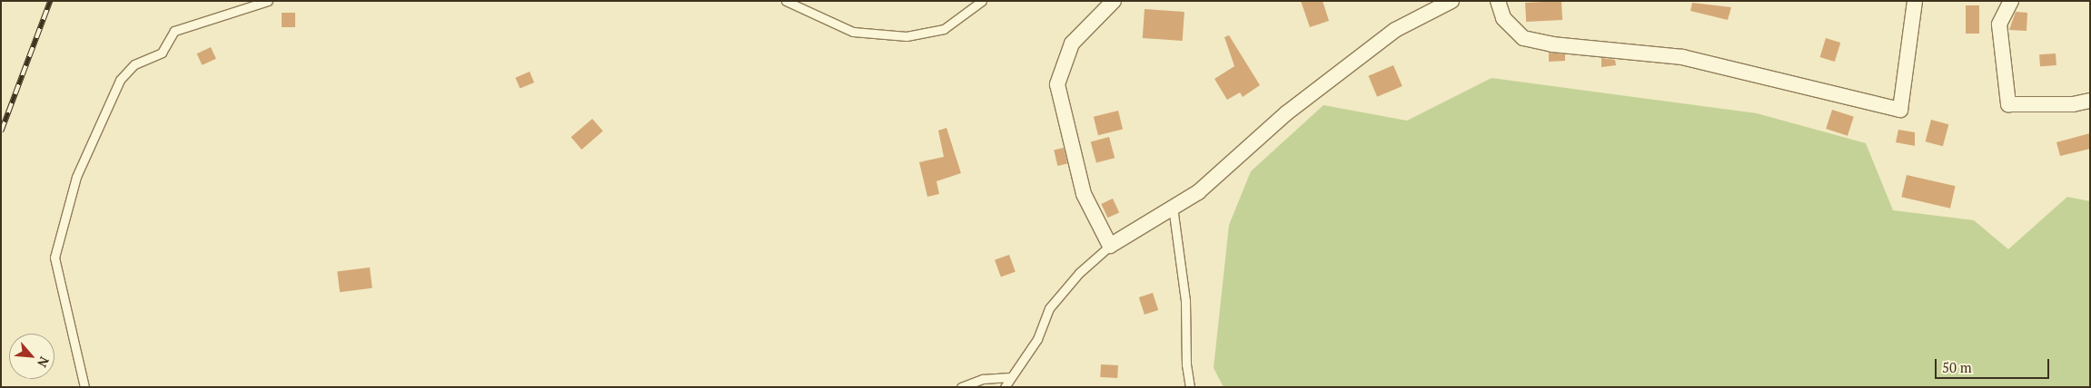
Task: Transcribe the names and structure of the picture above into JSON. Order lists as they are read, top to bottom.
{
  "scale_bar": "50 m",
  "north": "bottom right"
}
